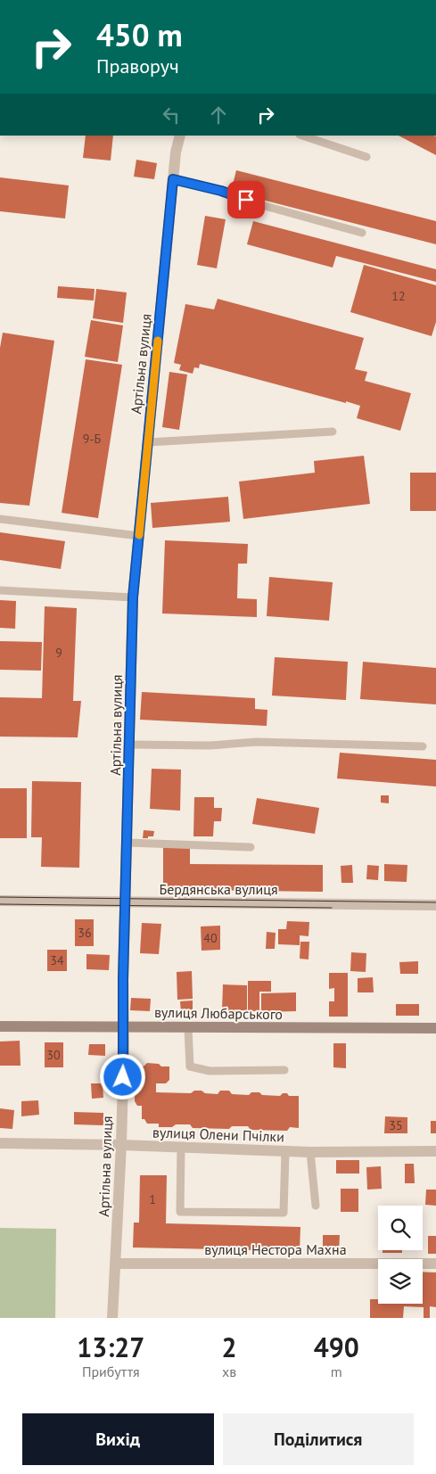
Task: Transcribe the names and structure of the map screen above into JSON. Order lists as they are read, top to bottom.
{
  "streets": {
    "main road": ["вулиця Любарського"],
    "street": [
      "Артільна вулиця",
      "Бердянська вулиця",
      "вулиця Олени Пчілки",
      "вулиця Нестора Махна"
    ]
  },
  "crossings": [
    ["Артільна вулиця", "Бердянська вулиця"],
    ["Артільна вулиця", "вулиця Любарського"],
    ["Артільна вулиця", "вулиця Олени Пчілки"],
    ["Артільна вулиця", "вулиця Нестора Махна"]
  ],
  "house_numbers": [
    "12",
    "9-Б",
    "9",
    "36",
    "40",
    "34",
    "30",
    "35",
    "1"
  ],
  "page": {
    "turn": ["450 m", "Праворуч"],
    "eta": [
      "13:27",
      "Прибуття",
      "2",
      "хв",
      "490",
      "m"
    ],
    "buttons": ["Вихід", "Поділитися"]
  }
}
